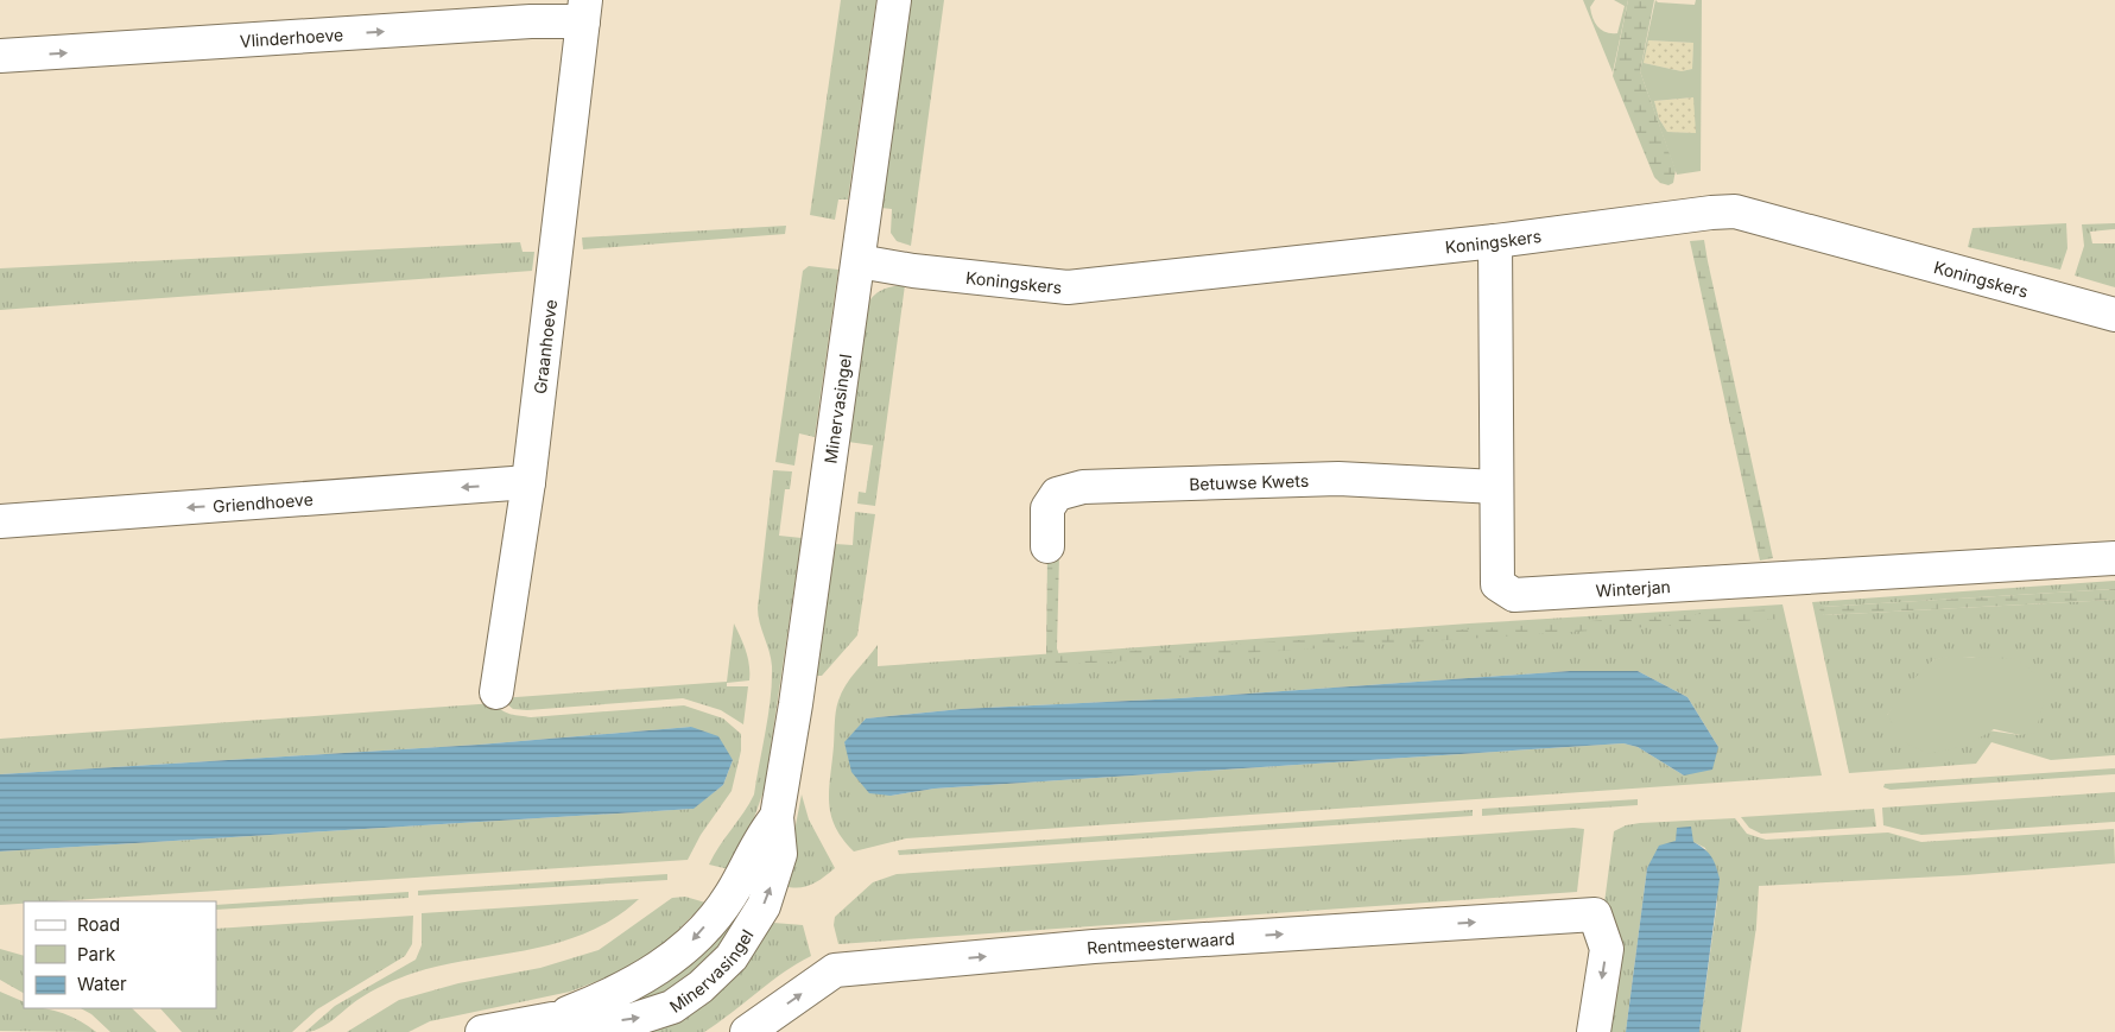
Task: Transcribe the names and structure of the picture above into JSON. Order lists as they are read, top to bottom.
{
  "streets": {
    "street": [
      "Vlinderhoeve",
      "Koningskers",
      "Graanhoeve",
      "Minervasingel",
      "Betuwse Kwets",
      "Griendhoeve",
      "Winterjan",
      "Rentmeesterwaard"
    ]
  },
  "crossings": [
    ["Vlinderhoeve", "Graanhoeve"],
    ["Koningskers", "Minervasingel"],
    ["Koningskers", "Winterjan"],
    ["Graanhoeve", "Griendhoeve"],
    ["Betuwse Kwets", "Winterjan"]
  ],
  "one_way": ["Vlinderhoeve", "Griendhoeve", "Rentmeesterwaard"],
  "legend": ["Road", "Park", "Water"]
}
